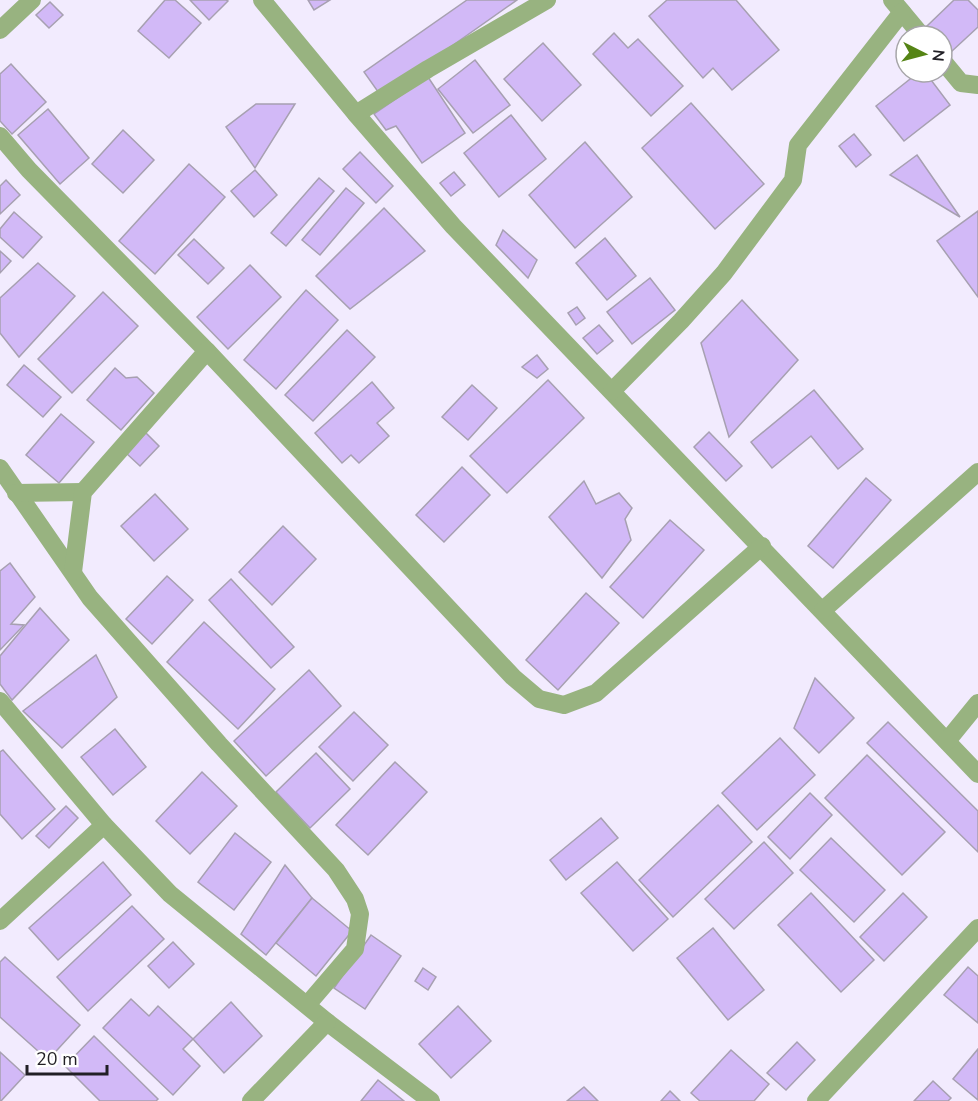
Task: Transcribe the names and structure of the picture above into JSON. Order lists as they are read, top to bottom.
{
  "scale_bar": "20 m",
  "north": "right"
}
